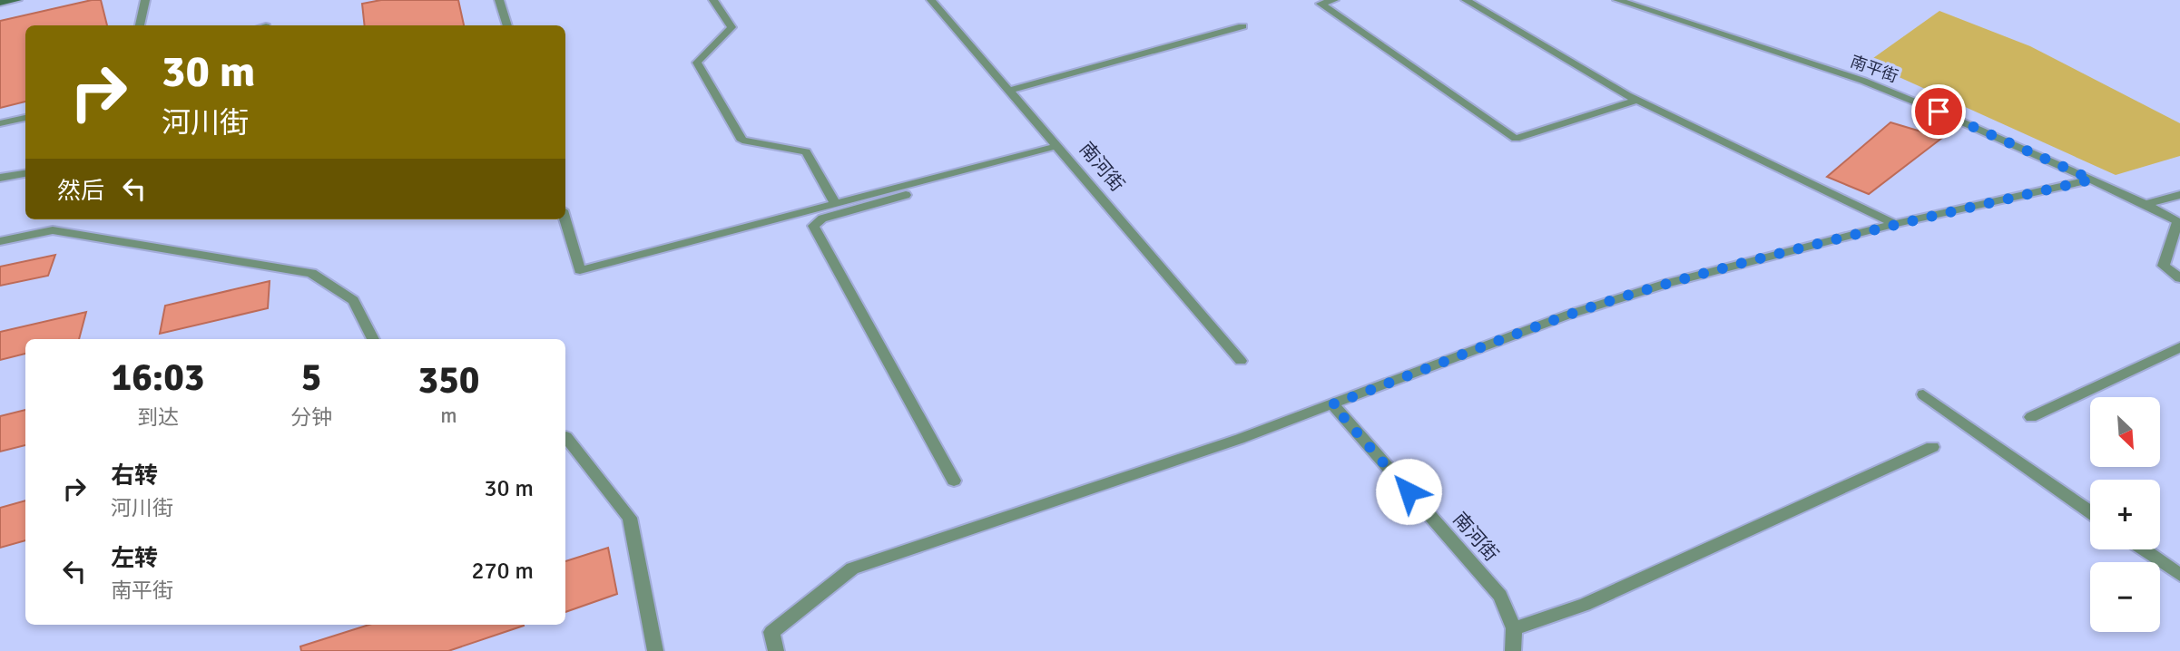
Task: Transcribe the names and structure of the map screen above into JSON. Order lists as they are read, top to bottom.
{
  "streets": {
    "street": ["南平街", "南河街"]
  },
  "north": "bottom right",
  "page": {
    "turn": ["30 m", "河川街"],
    "then": "然后",
    "eta": [
      "16:03",
      "到达",
      "5",
      "分钟",
      "350",
      "m"
    ],
    "map_buttons": ["+", "−"],
    "list": [
      {
        "name": "右转",
        "note": "河川街",
        "value": "30 m"
      },
      {
        "name": "左转",
        "note": "南平街",
        "value": "270 m"
      }
    ]
  }
}
